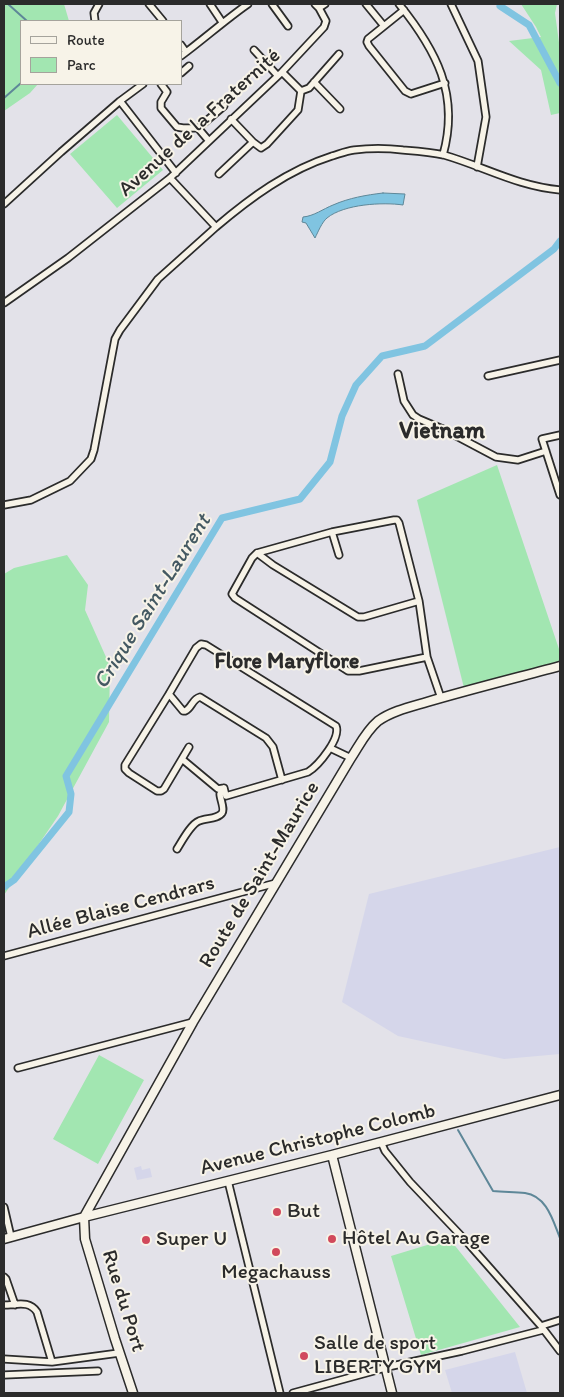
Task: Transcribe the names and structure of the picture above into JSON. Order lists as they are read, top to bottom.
{
  "streets": {
    "street": [
      "Avenue de la Fraternité",
      "Route de Saint-Maurice",
      "Allée Blaise Cendrars",
      "Avenue Christophe Colomb",
      "Rue du Port"
    ]
  },
  "crossings": [
    ["Route de Saint-Maurice", "Allée Blaise Cendrars"],
    ["Route de Saint-Maurice", "Avenue Christophe Colomb"],
    ["Route de Saint-Maurice", "Rue du Port"],
    ["Avenue Christophe Colomb", "Rue du Port"]
  ],
  "districts": ["Vietnam", "Flore Maryflore"],
  "water": ["Crique Saint-Laurent"],
  "places": [
    "But",
    "Hôtel Au Garage",
    "Super U",
    "Megachauss",
    "Salle de sport LIBERTY GYM"
  ],
  "legend": ["Route", "Parc"]
}
